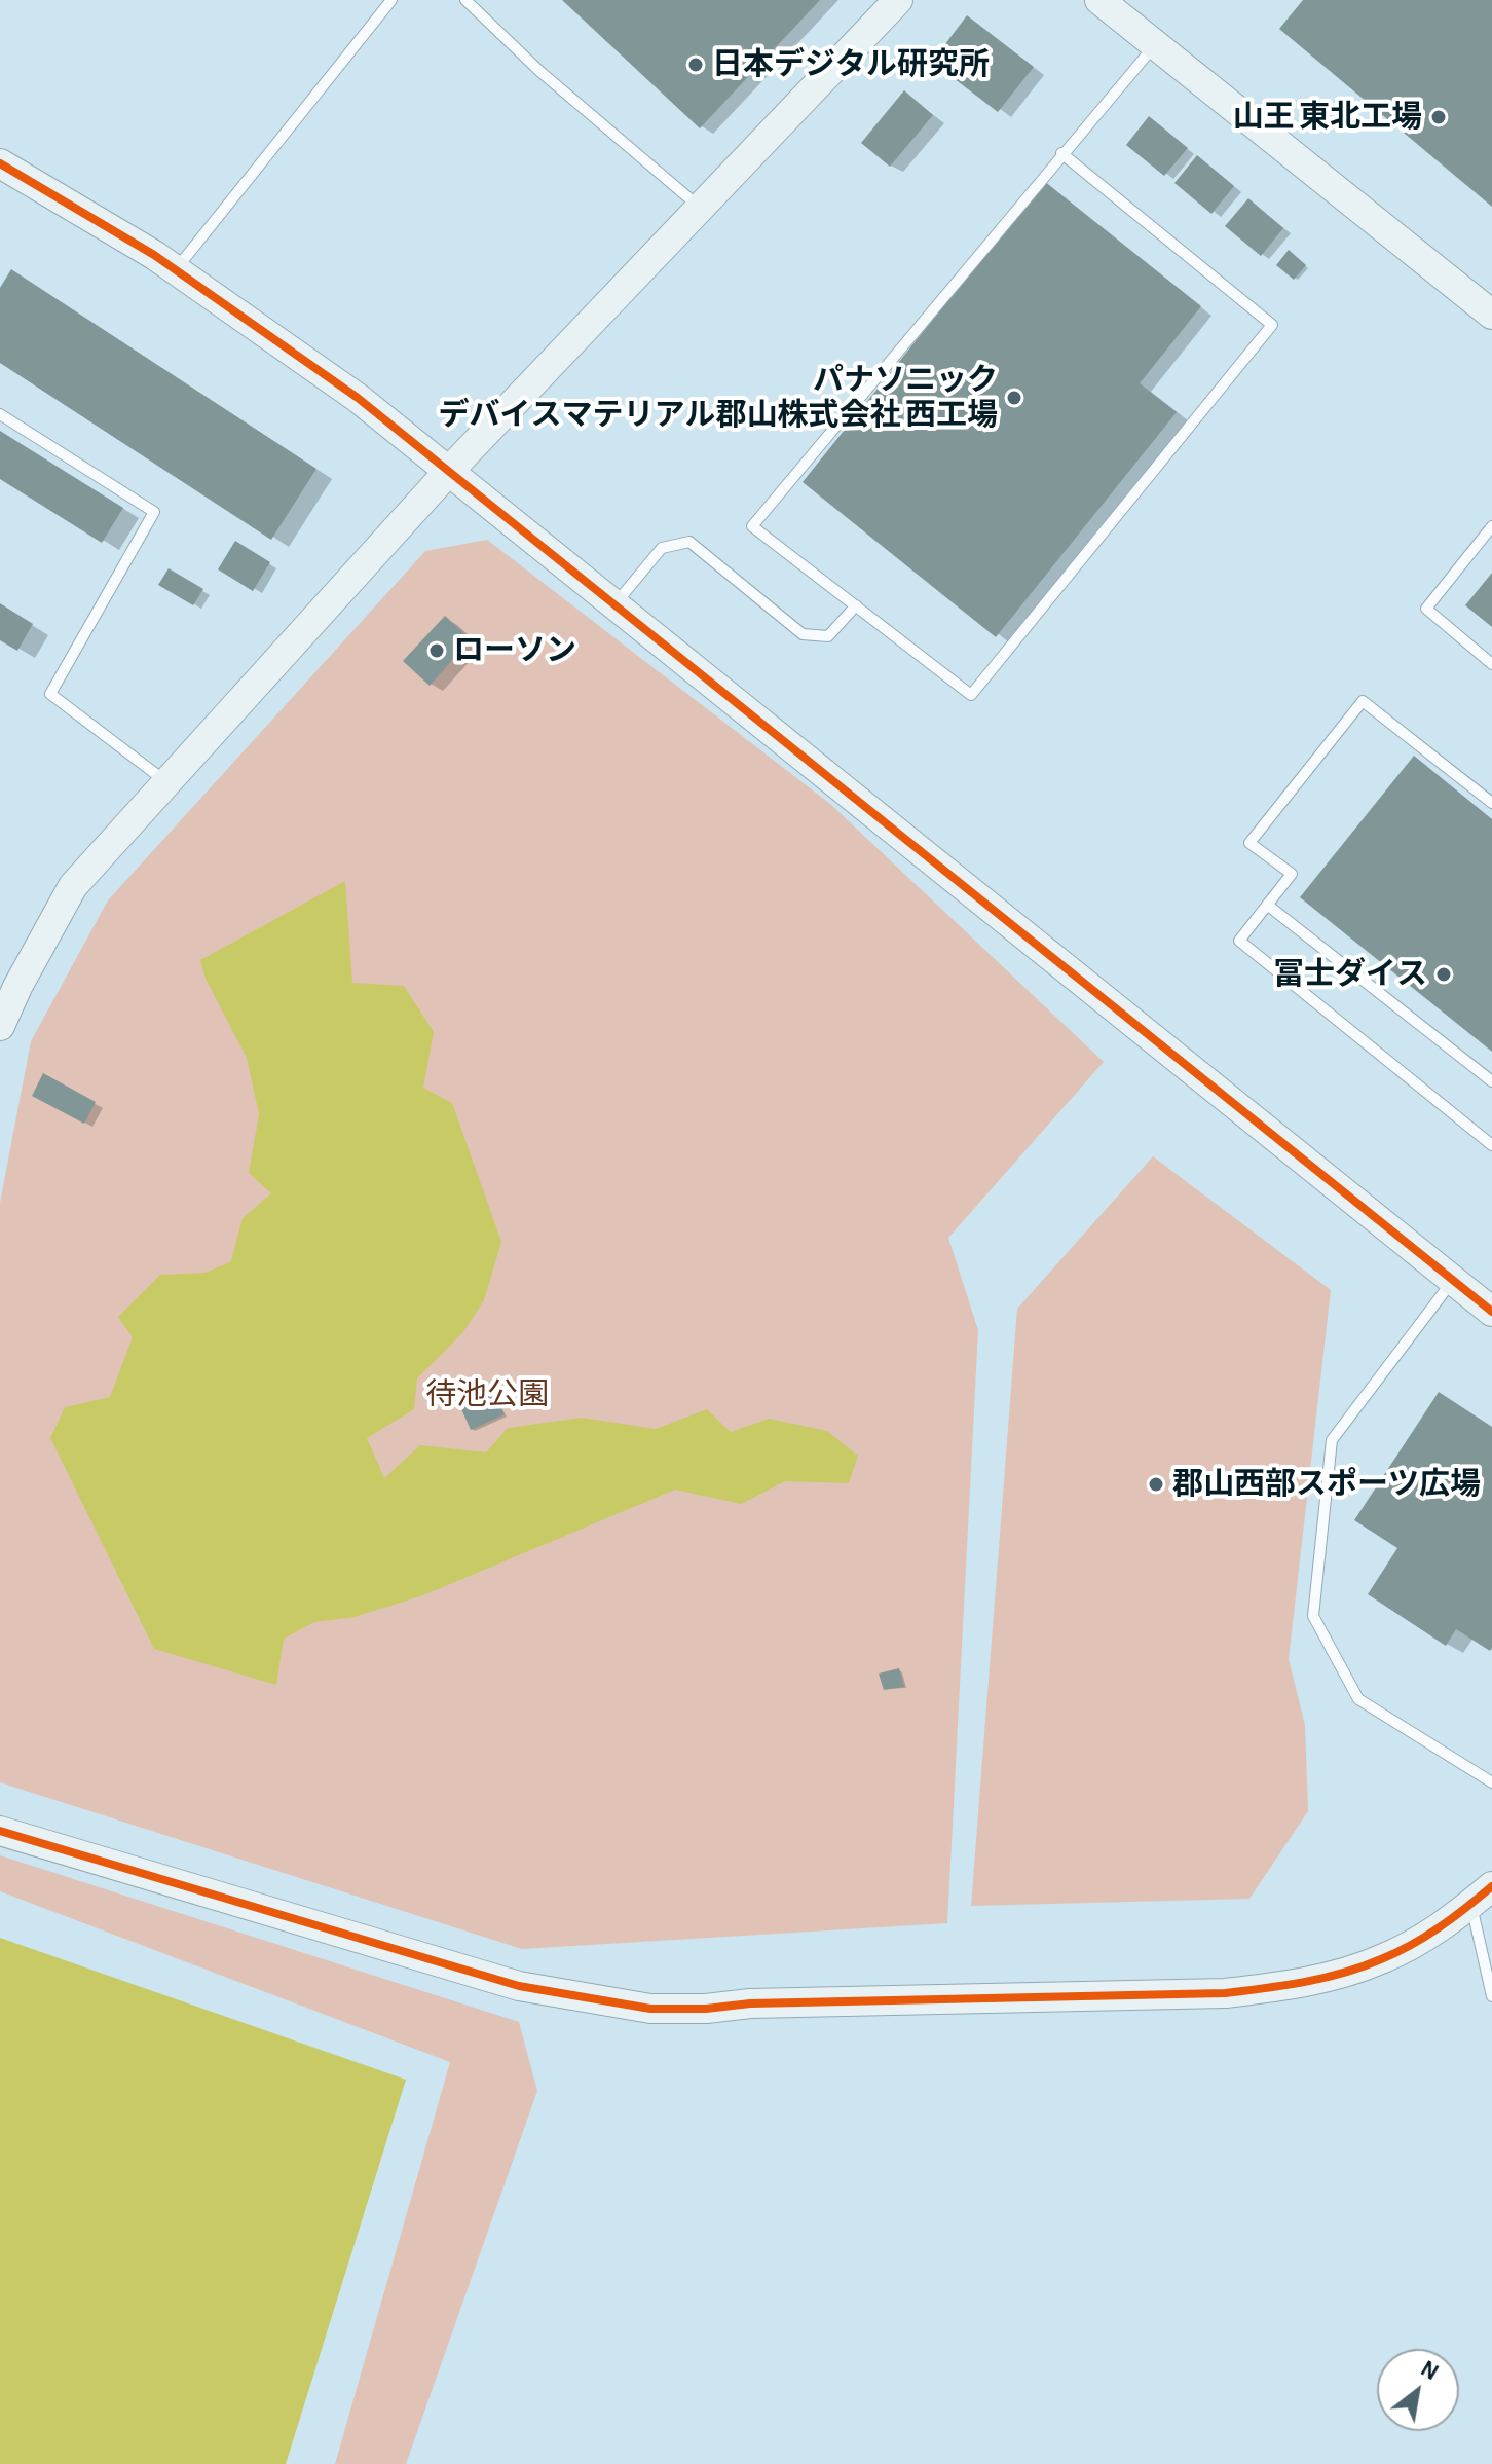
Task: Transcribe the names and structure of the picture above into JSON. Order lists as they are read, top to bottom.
{
  "parks": ["待池公園"],
  "places": [
    "日本デジタル研究所",
    "山王 東北工場",
    "パナソニック デバイスマテリアル郡山株式会社 西工場",
    "ローソン",
    "冨士ダイス",
    "郡山西部スポーツ広場"
  ],
  "north": "top right"
}
